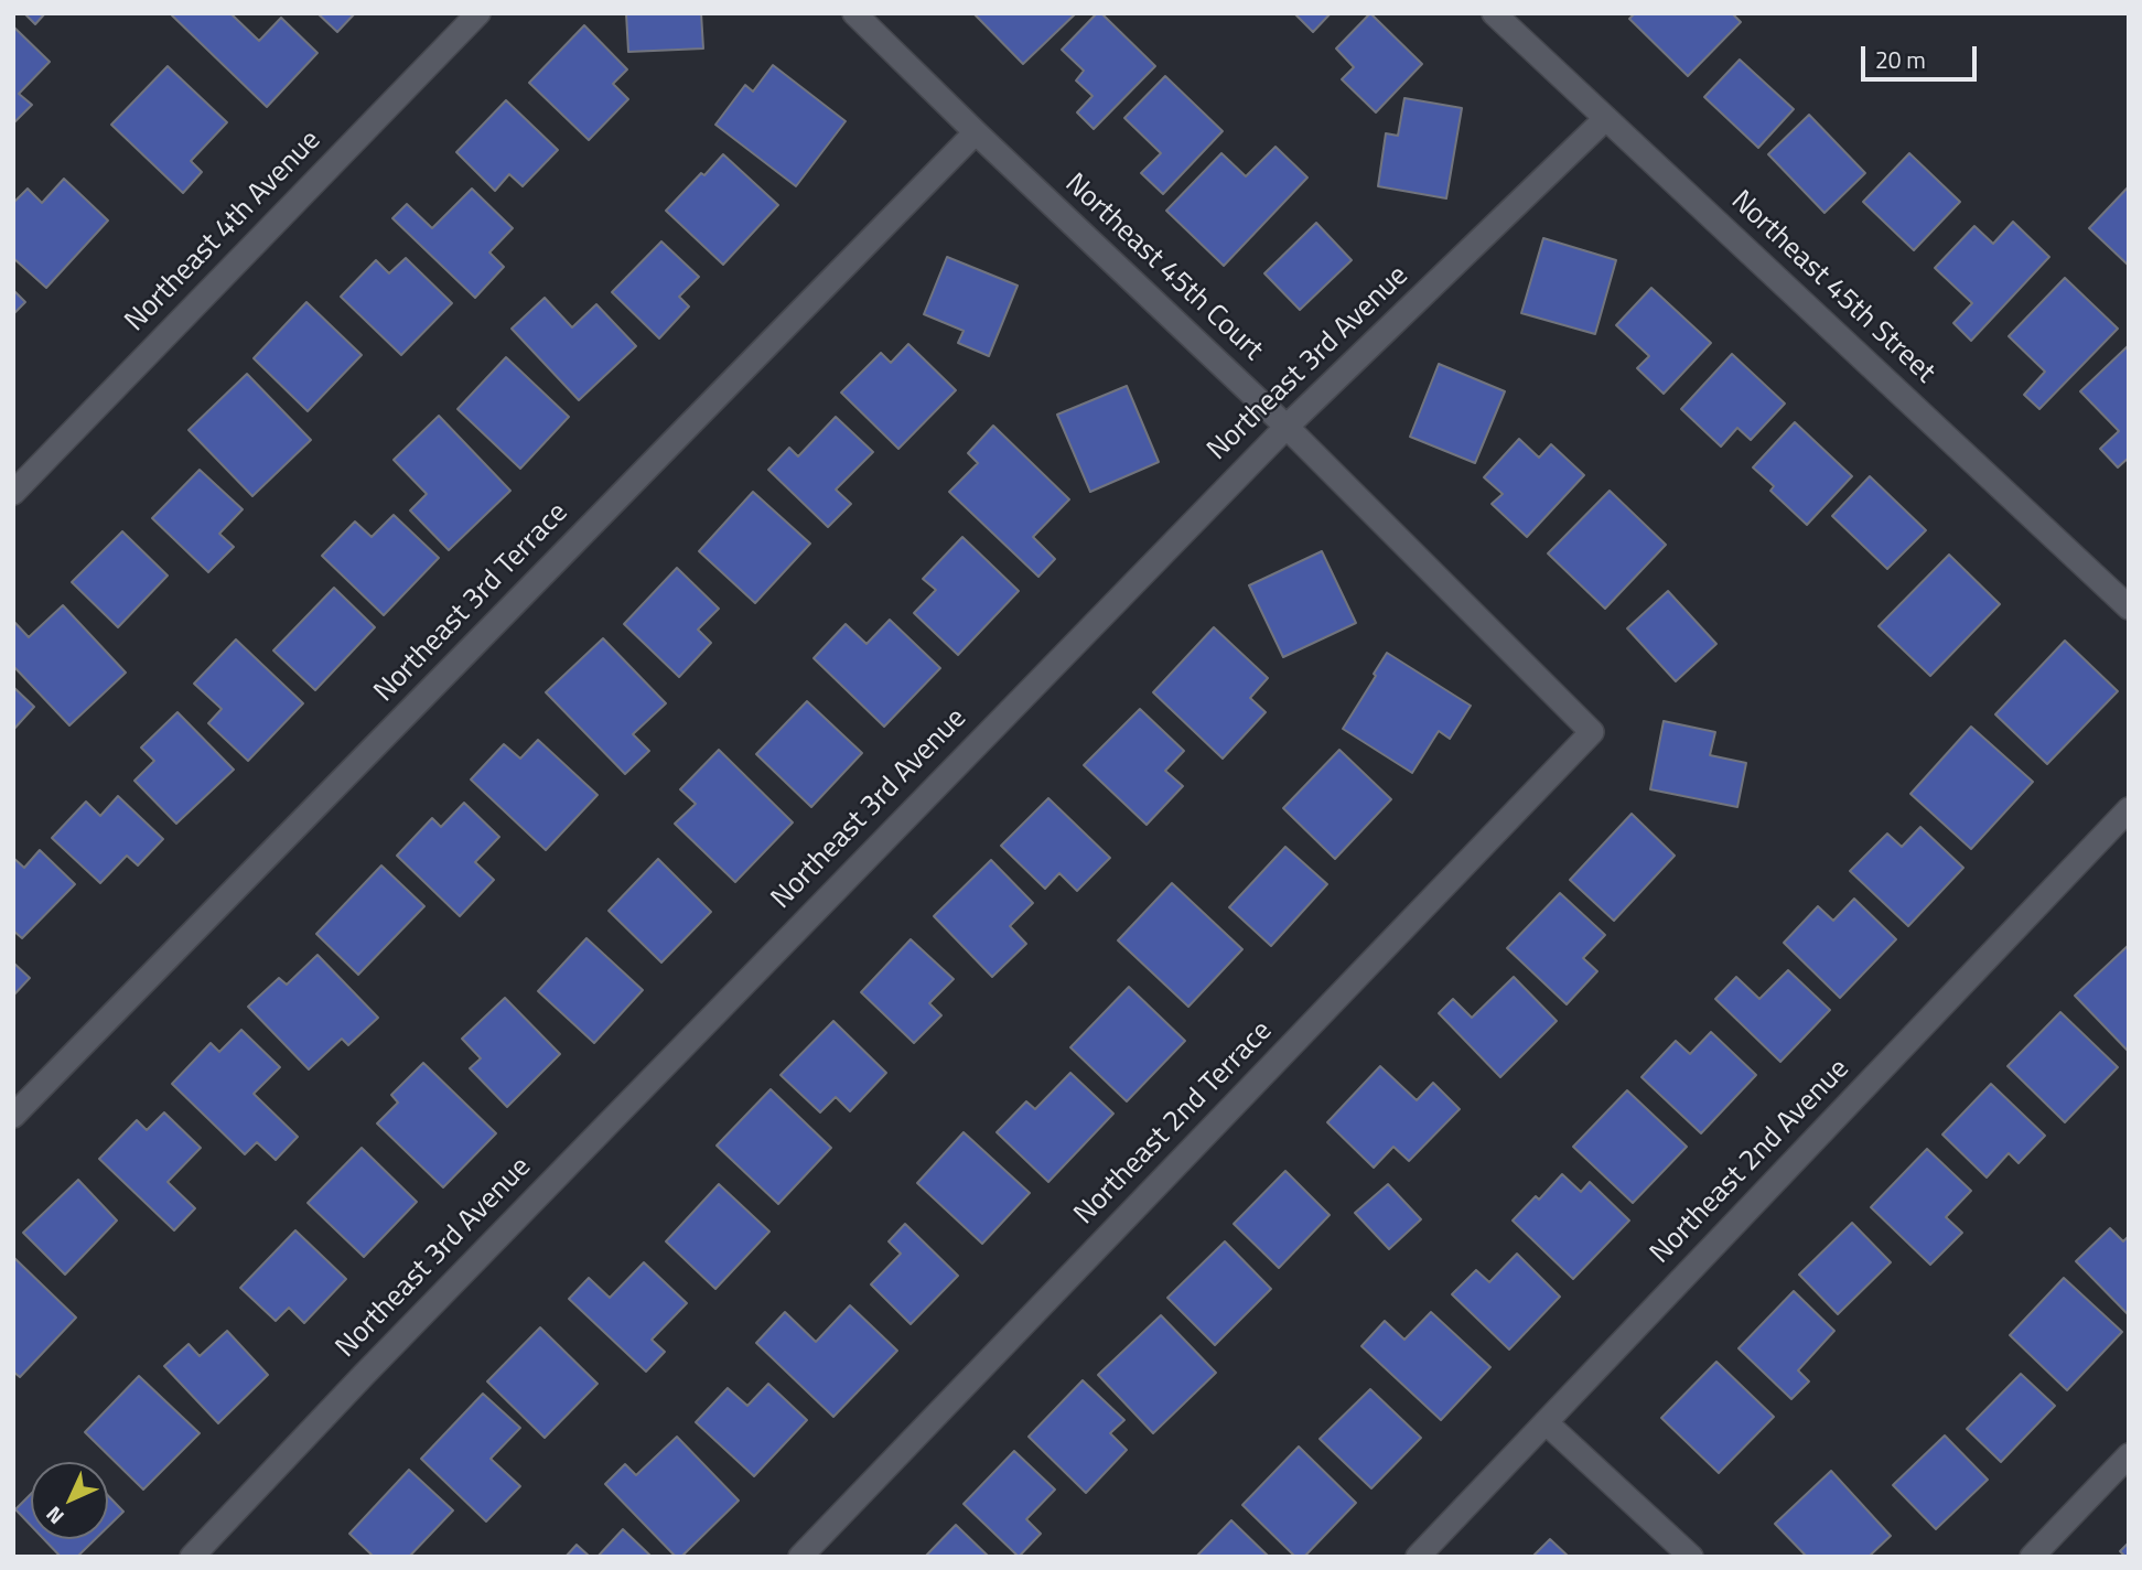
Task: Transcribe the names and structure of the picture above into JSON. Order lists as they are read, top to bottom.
{
  "streets": {
    "street": [
      "Northeast 4th Avenue",
      "Northeast 45th Court",
      "Northeast 45th Street",
      "Northeast 3rd Avenue",
      "Northeast 3rd Terrace",
      "Northeast 2nd Terrace",
      "Northeast 2nd Avenue"
    ]
  },
  "crossings": [
    ["Northeast 45th Court", "Northeast 3rd Avenue"],
    ["Northeast 45th Court", "Northeast 3rd Terrace"],
    ["Northeast 45th Court", "Northeast 2nd Terrace"],
    ["Northeast 45th Street", "Northeast 3rd Avenue"]
  ],
  "scale_bar": "20 m",
  "north": "bottom left"
}
